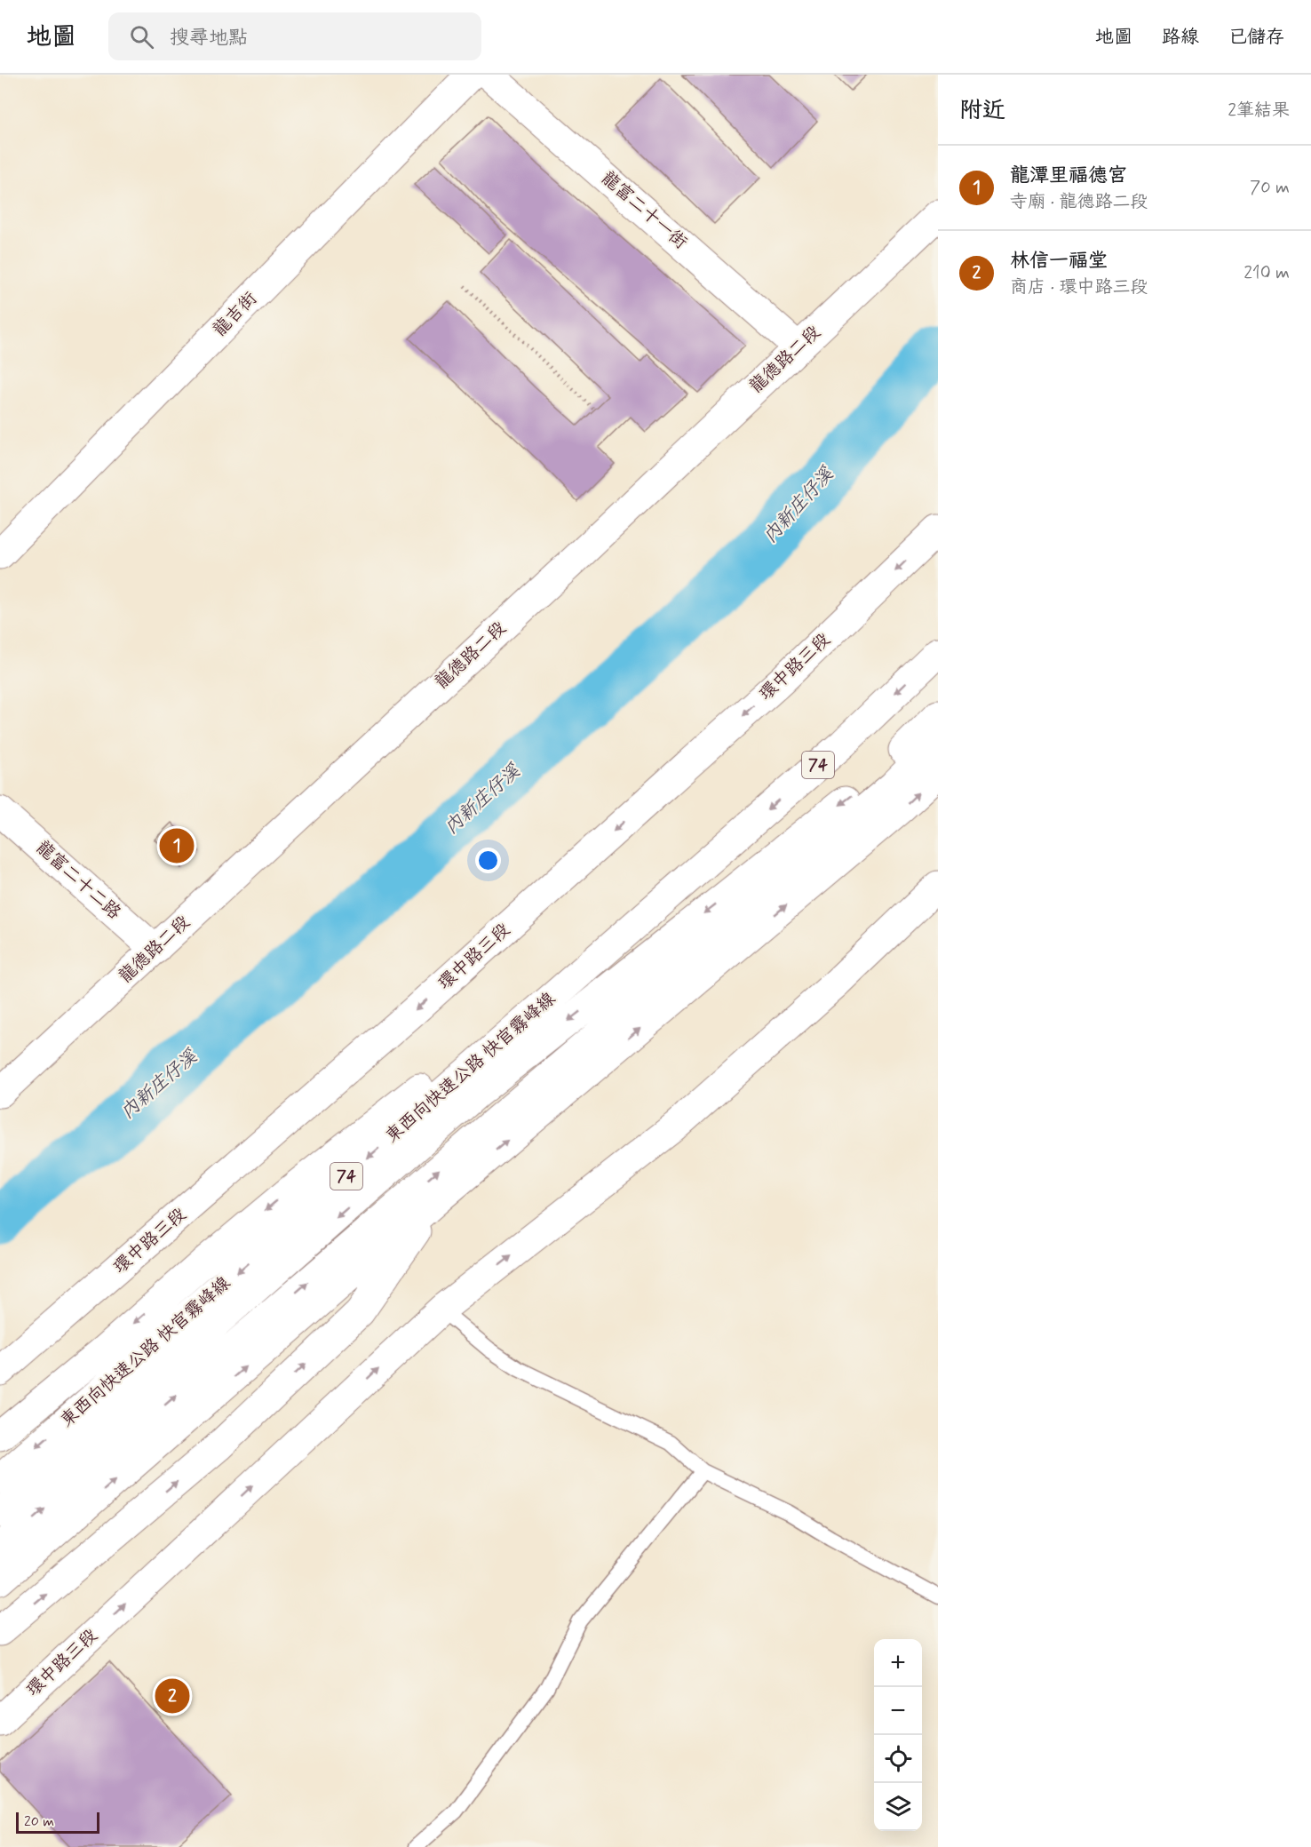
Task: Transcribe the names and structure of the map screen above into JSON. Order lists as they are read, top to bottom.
{
  "streets": {
    "main road": [
      "龍富二十一街",
      "龍吉街",
      "龍德路二段",
      "環中路三段",
      "74",
      "龍富二十二路",
      "東西向快速公路 快官霧峰線"
    ]
  },
  "crossings": [
    ["龍富二十一街", "龍德路二段"],
    ["龍德路二段", "龍富二十二路"]
  ],
  "water": ["內新庄仔溪"],
  "scale_bar": "20 m",
  "page": {
    "header": "地圖",
    "search": "搜尋地點",
    "nav": ["地圖", "路線", "已儲存"],
    "heading": ["附近", "2筆結果"],
    "list": [
      {
        "mark": "1",
        "name": "龍潭里福德宮",
        "note": "寺廟 · 龍德路二段",
        "value": "70 m"
      },
      {
        "mark": "2",
        "name": "林信一福堂",
        "note": "商店 · 環中路三段",
        "value": "210 m"
      }
    ],
    "pins": ["1", "2"],
    "map_buttons": ["+", "−"],
    "scale": "20 m"
  }
}
